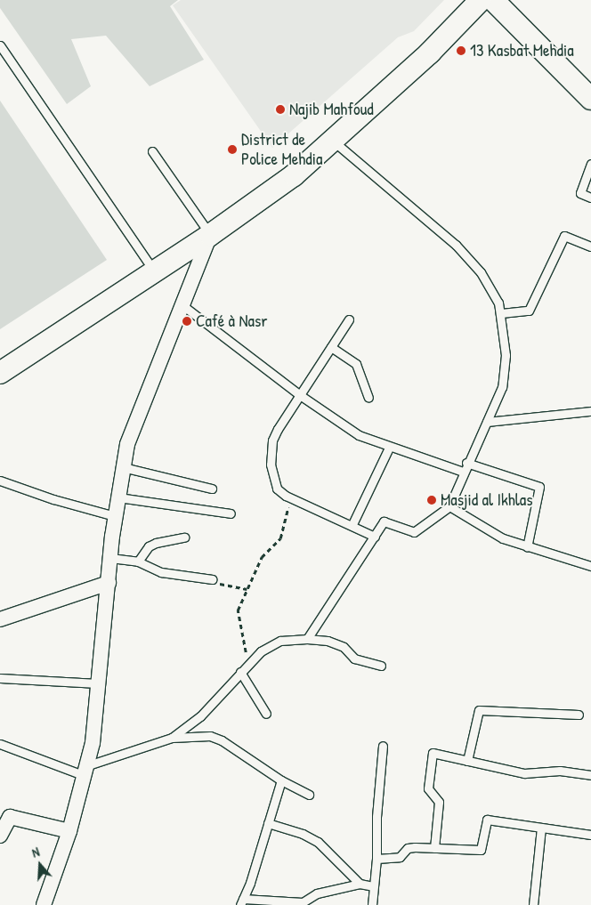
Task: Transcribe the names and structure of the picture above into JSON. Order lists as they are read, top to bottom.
{
  "places": [
    "13 Kasbat Mehdia",
    "Najib Mahfoud",
    "District de Police Mehdia",
    "Café à Nasr",
    "Masjid al Ikhlas"
  ],
  "north": "top"
}
